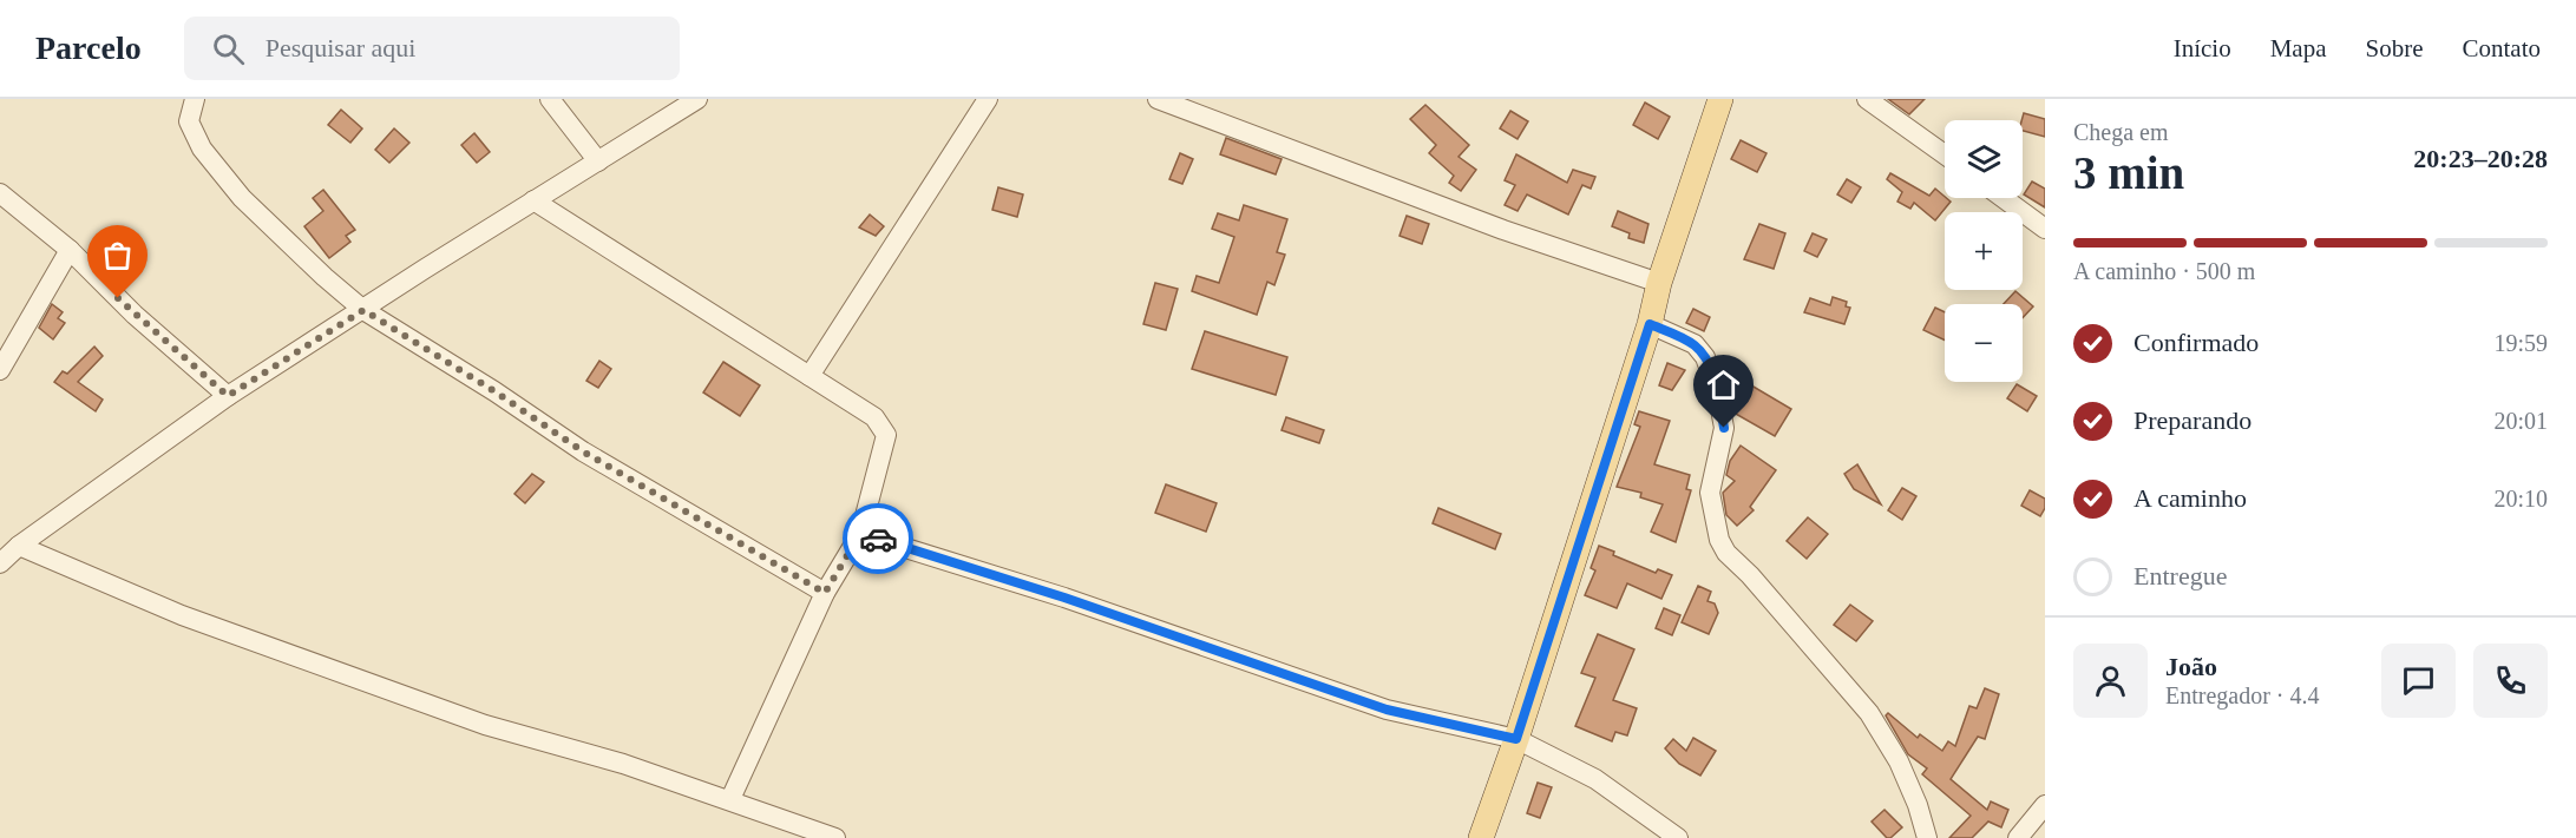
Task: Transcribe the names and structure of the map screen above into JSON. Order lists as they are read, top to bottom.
{
  "page": {
    "header": "Parcelo",
    "search": "Pesquisar aqui",
    "nav": [
      "Início",
      "Mapa",
      "Sobre",
      "Contato"
    ],
    "heading": ["3 min", "Chega em", "20:23–20:28"],
    "panel": ["João", "Entregador · 4.4"],
    "map_buttons": ["+", "−"],
    "bar": "A caminho · 500 m",
    "list": [
      ["Confirmado", "19:59"],
      ["Preparando", "20:01"],
      ["A caminho", "20:10"],
      "Entregue"
    ]
  }
}
